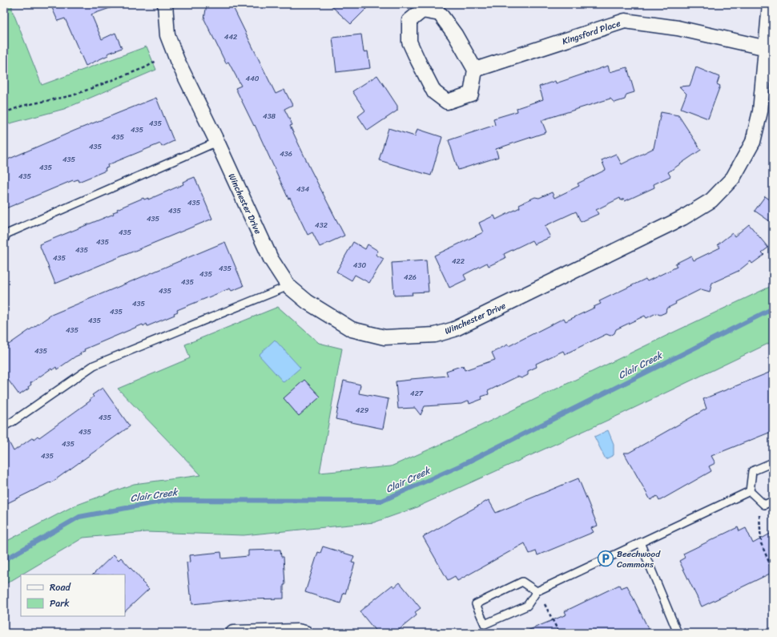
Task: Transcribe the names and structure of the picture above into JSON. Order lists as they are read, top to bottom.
{
  "streets": {
    "street": ["Kingsford Place", "Winchester Drive"]
  },
  "crossings": [
    ["Kingsford Place", "Winchester Drive"]
  ],
  "water": ["Clair Creek"],
  "places": {
    "parking": ["Beechwood Commons"]
  },
  "house_numbers": [
    "442",
    "440",
    "438",
    "435",
    "435",
    "435",
    "435",
    "436",
    "435",
    "435",
    "435",
    "434",
    "435",
    "435",
    "435",
    "432",
    "435",
    "435",
    "435",
    "435",
    "422",
    "430",
    "435",
    "435",
    "426",
    "435",
    "435",
    "435",
    "435",
    "435",
    "435",
    "435",
    "427",
    "429",
    "435",
    "435",
    "435",
    "435"
  ],
  "legend": ["Road", "Park"]
}
